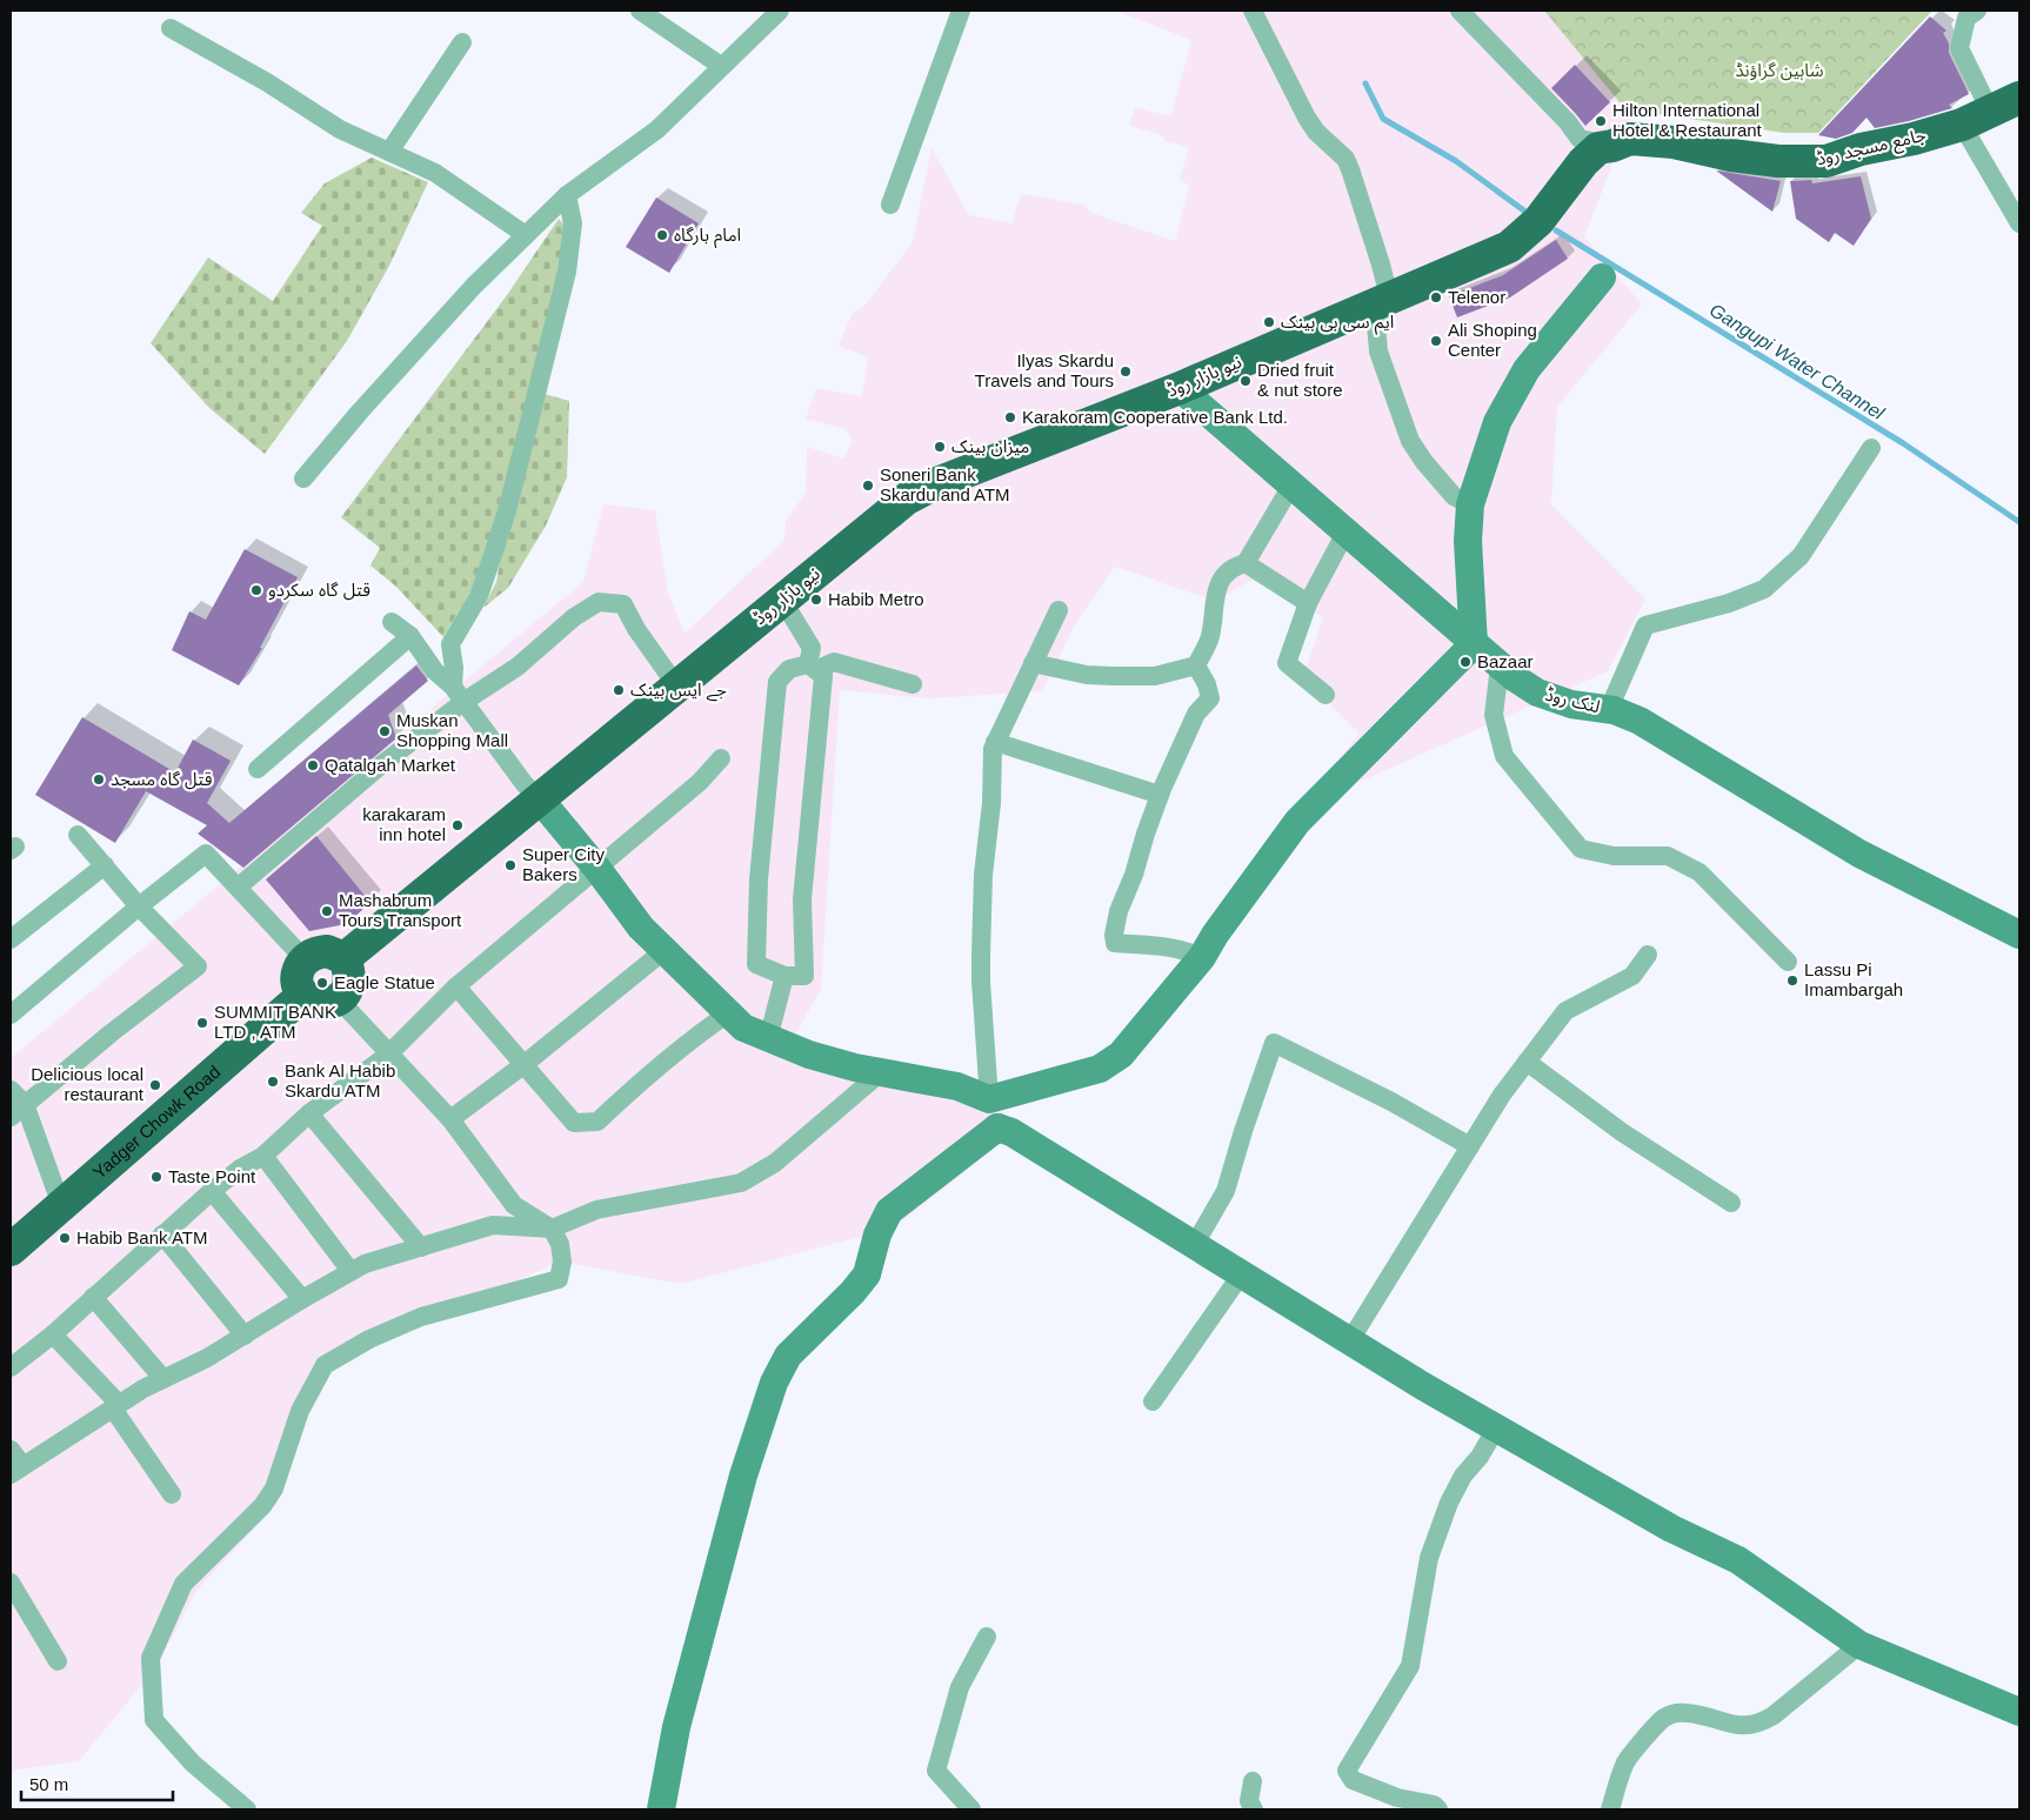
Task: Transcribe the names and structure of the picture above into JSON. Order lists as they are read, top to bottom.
{
  "streets": {
    "highway": ["جامع مسجد روڈ", "نیو بازار روڈ", "Yadger Chowk Road"],
    "main road": ["لنک روڈ"]
  },
  "crossings": [
    ["جامع مسجد روڈ", "نیو بازار روڈ"],
    ["نیو بازار روڈ", "لنک روڈ"]
  ],
  "water": ["Gangupi Water Channel"],
  "parks": ["شاہین گراؤنڈ"],
  "places": [
    "Hilton International Hotel & Restaurant",
    "امام بارگاہ",
    "Telenor",
    "ایم سی بی بینک",
    "Ali Shoping Center",
    "Ilyas Skardu Travels and Tours",
    "Dried fruit & nut store",
    "Karakoram Cooperative Bank Ltd.",
    "میزان بینک",
    "Soneri Bank Skardu and ATM",
    "قتل گاہ سکردو",
    "Habib Metro",
    "Bazaar",
    "جے ایس بینک",
    "Muskan Shopping Mall",
    "Qatalgah Market",
    "قتل گاہ مسجد",
    "karakaram inn hotel",
    "Super City Bakers",
    "Mashabrum Tours Transport",
    "Lassu Pi Imambargah",
    "Eagle Statue",
    "SUMMIT BANK LTD , ATM",
    "Bank Al Habib Skardu ATM",
    "Delicious local restaurant",
    "Taste Point",
    "Habib Bank ATM"
  ],
  "scale_bar": "50 m"
}
